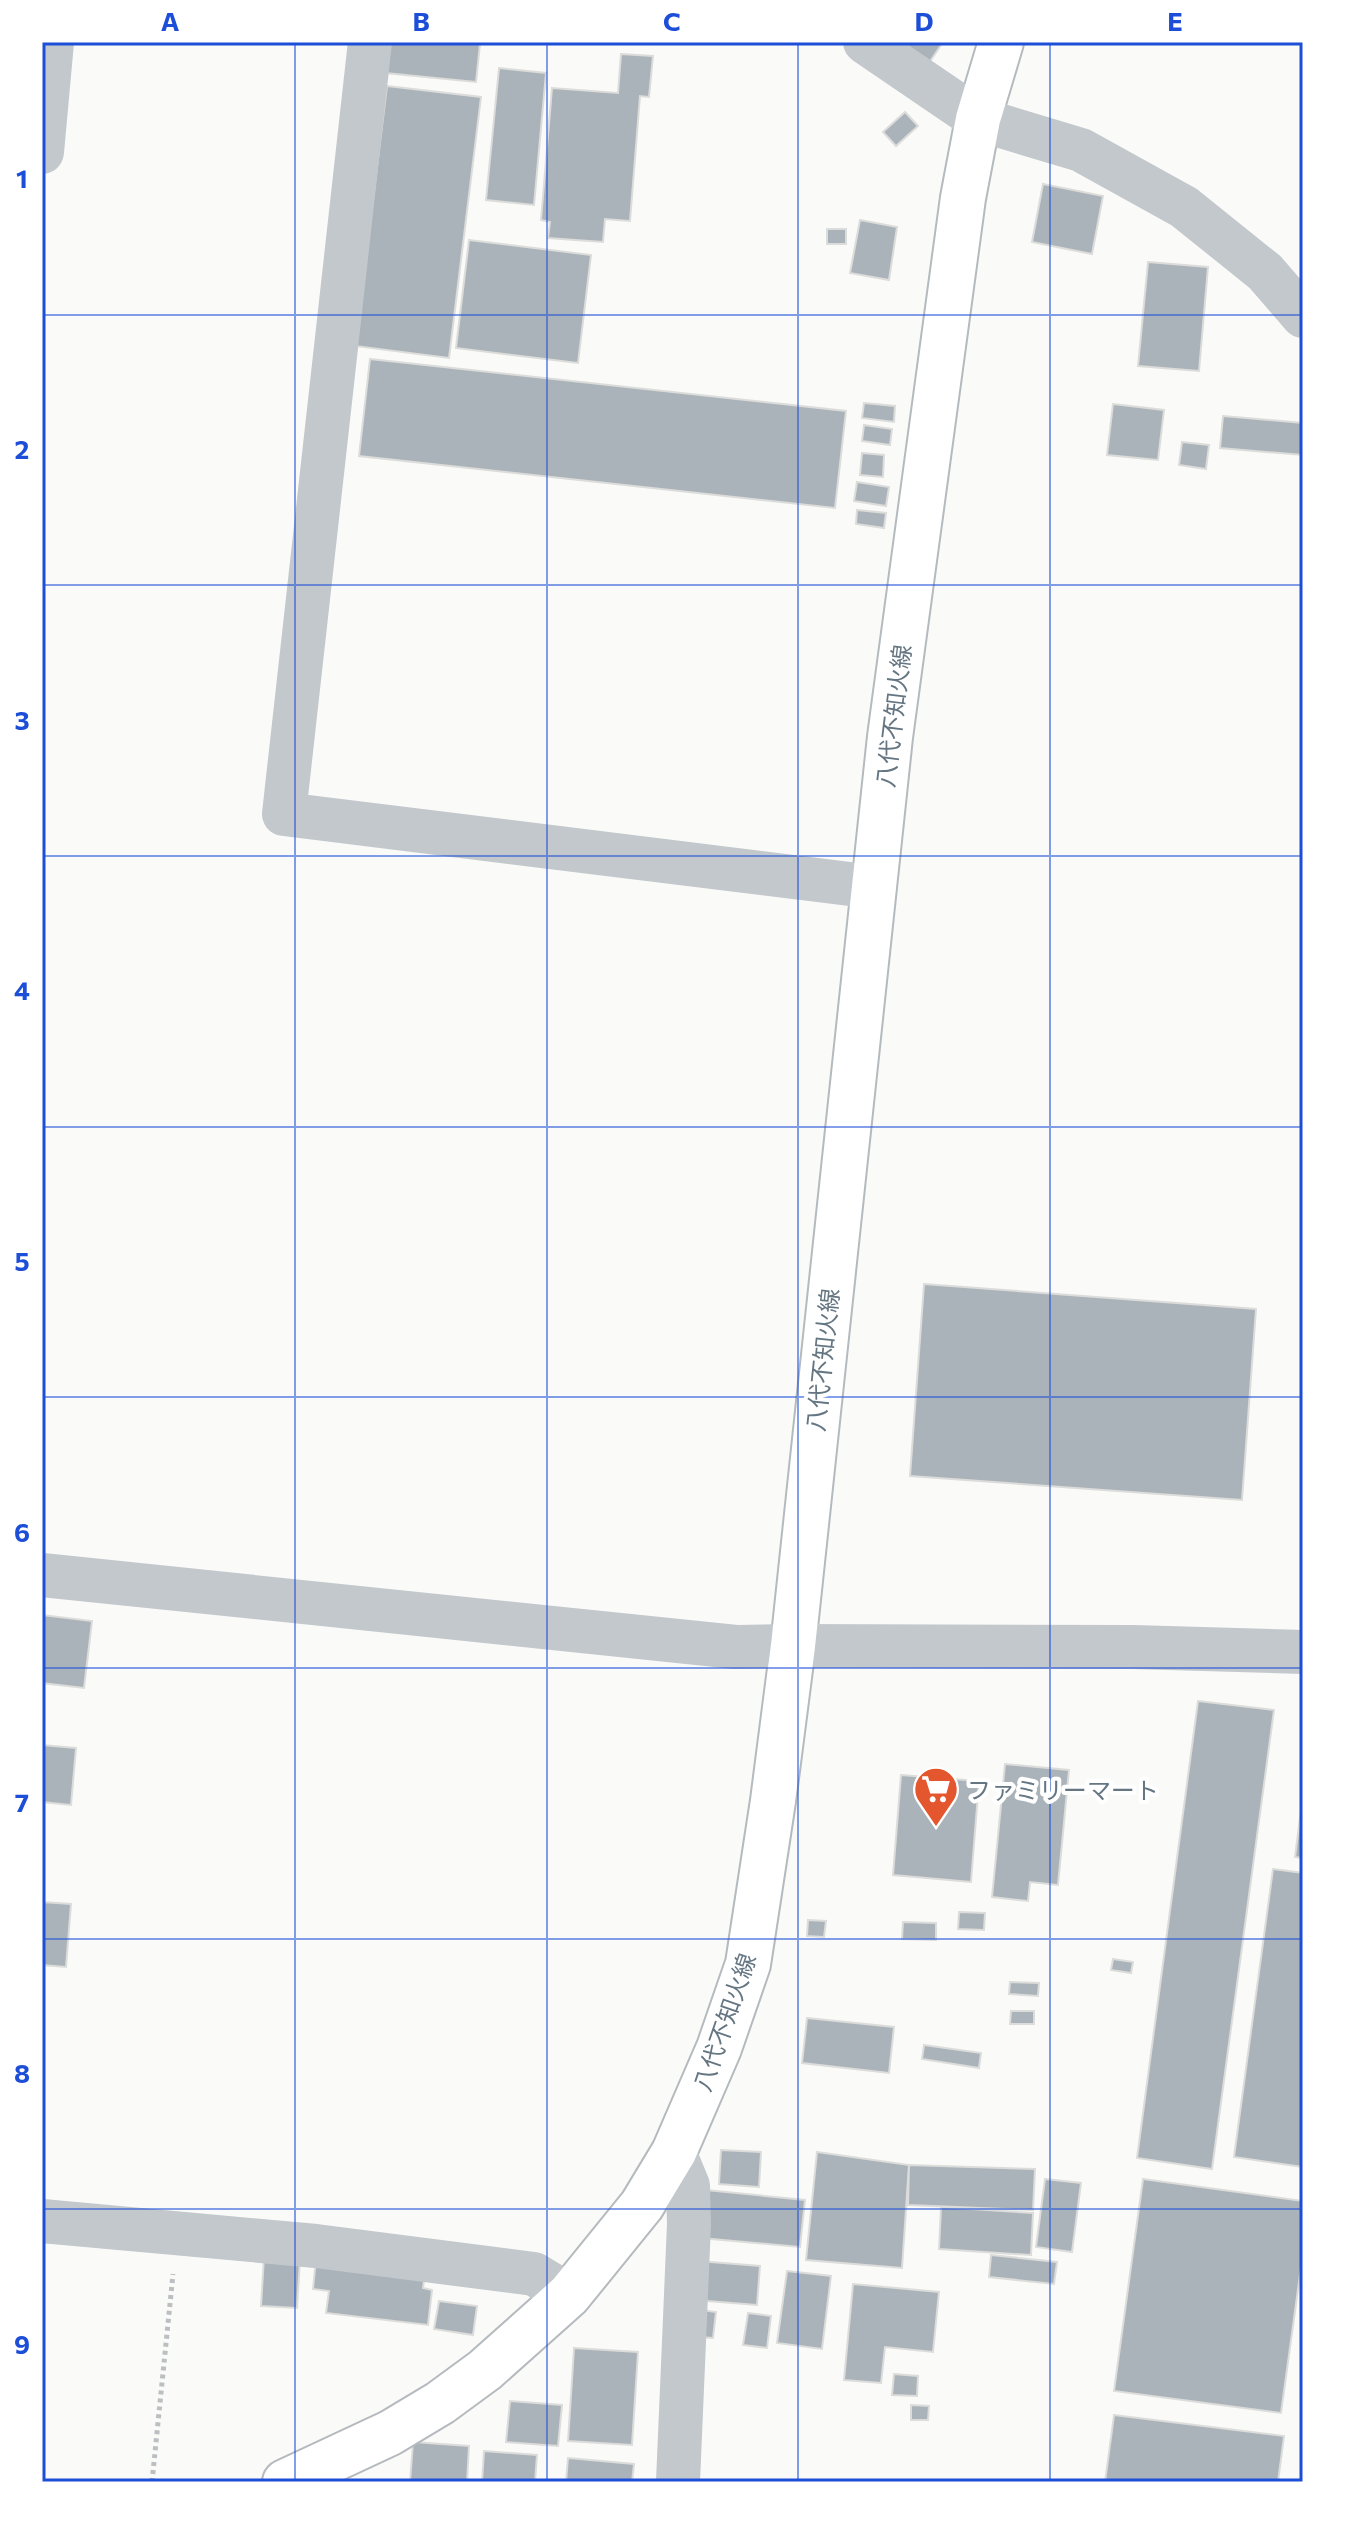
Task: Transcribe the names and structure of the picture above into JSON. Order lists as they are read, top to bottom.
{
  "streets": {
    "main road": ["八代不知火線"]
  },
  "places": {
    "supermarket": ["ファミリーマート"]
  },
  "grid": {
    "columns": [
      "A",
      "B",
      "C",
      "D",
      "E"
    ],
    "rows": [
      "1",
      "2",
      "3",
      "4",
      "5",
      "6",
      "7",
      "8",
      "9"
    ]
  }
}
